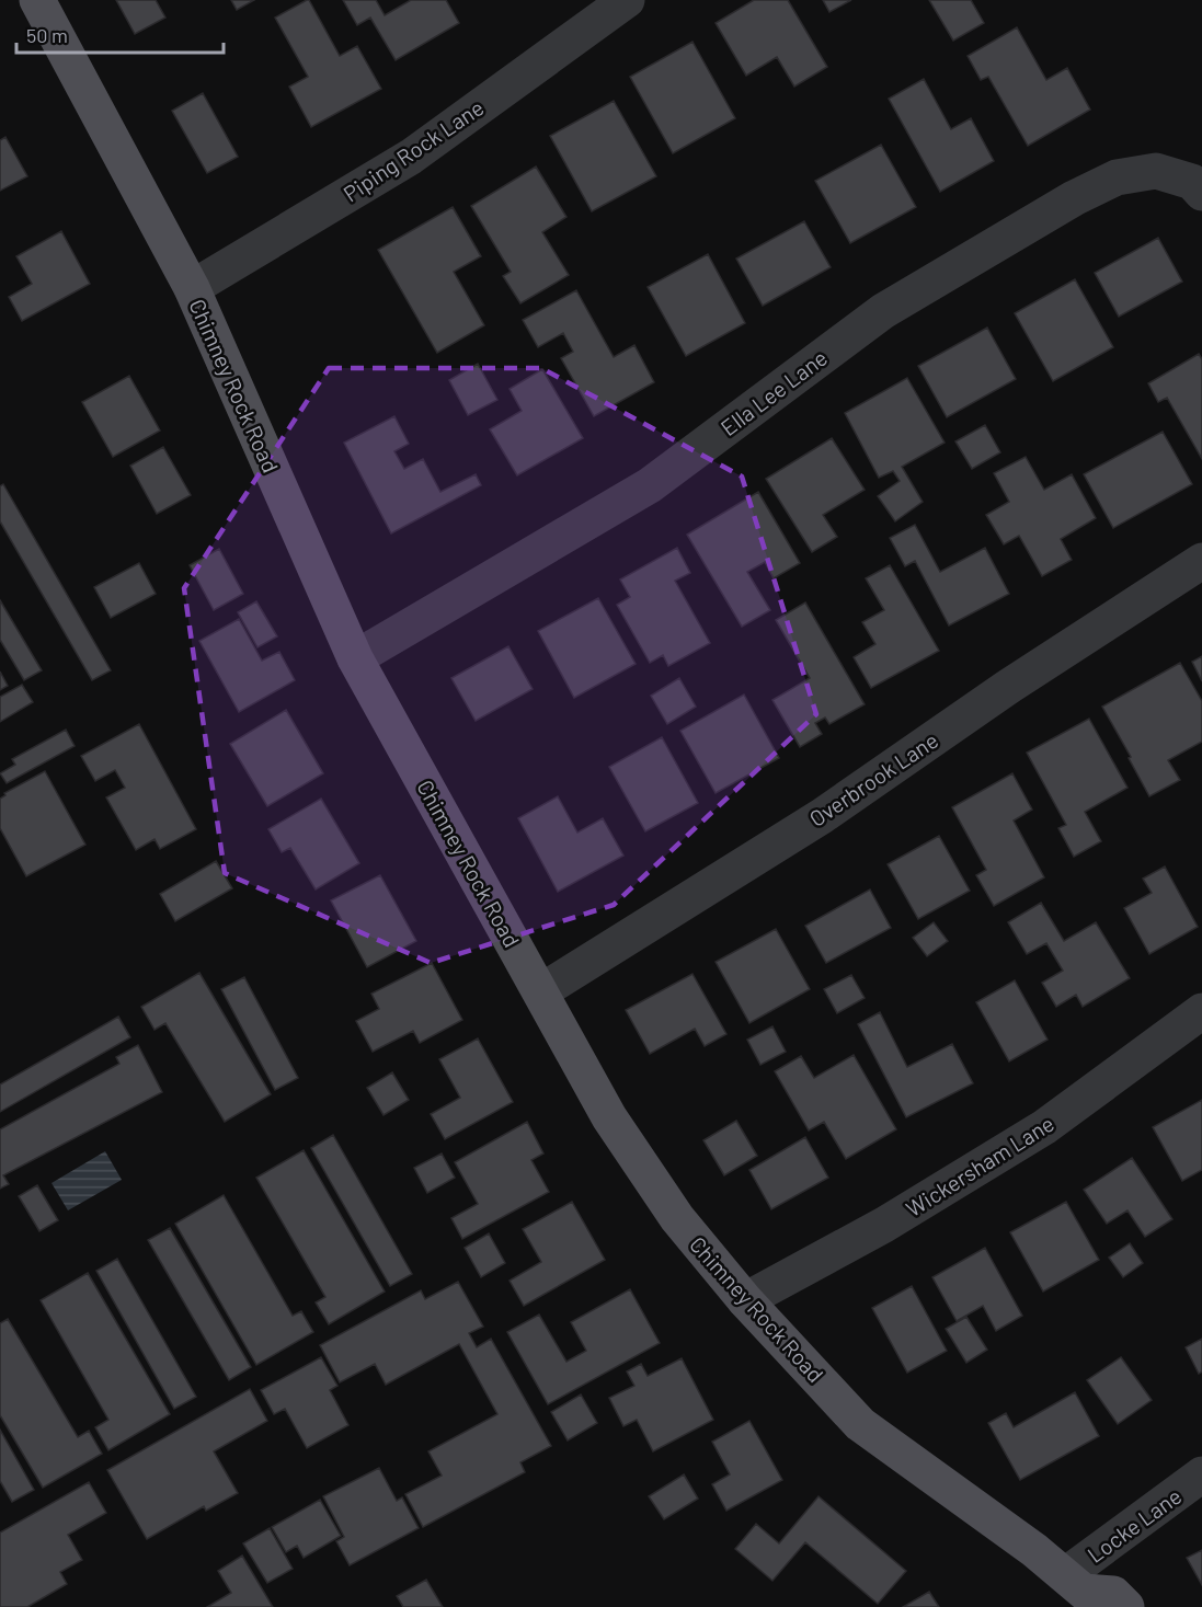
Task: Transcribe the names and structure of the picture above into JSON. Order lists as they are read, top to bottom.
{
  "streets": {
    "main road": ["Chimney Rock Road"],
    "street": [
      "Piping Rock Lane",
      "Ella Lee Lane",
      "Overbrook Lane",
      "Wickersham Lane",
      "Locke Lane"
    ]
  },
  "crossings": [
    ["Piping Rock Lane", "Chimney Rock Road"],
    ["Chimney Rock Road", "Ella Lee Lane"],
    ["Chimney Rock Road", "Overbrook Lane"],
    ["Chimney Rock Road", "Wickersham Lane"],
    ["Chimney Rock Road", "Locke Lane"]
  ],
  "scale_bar": "50 m"
}
